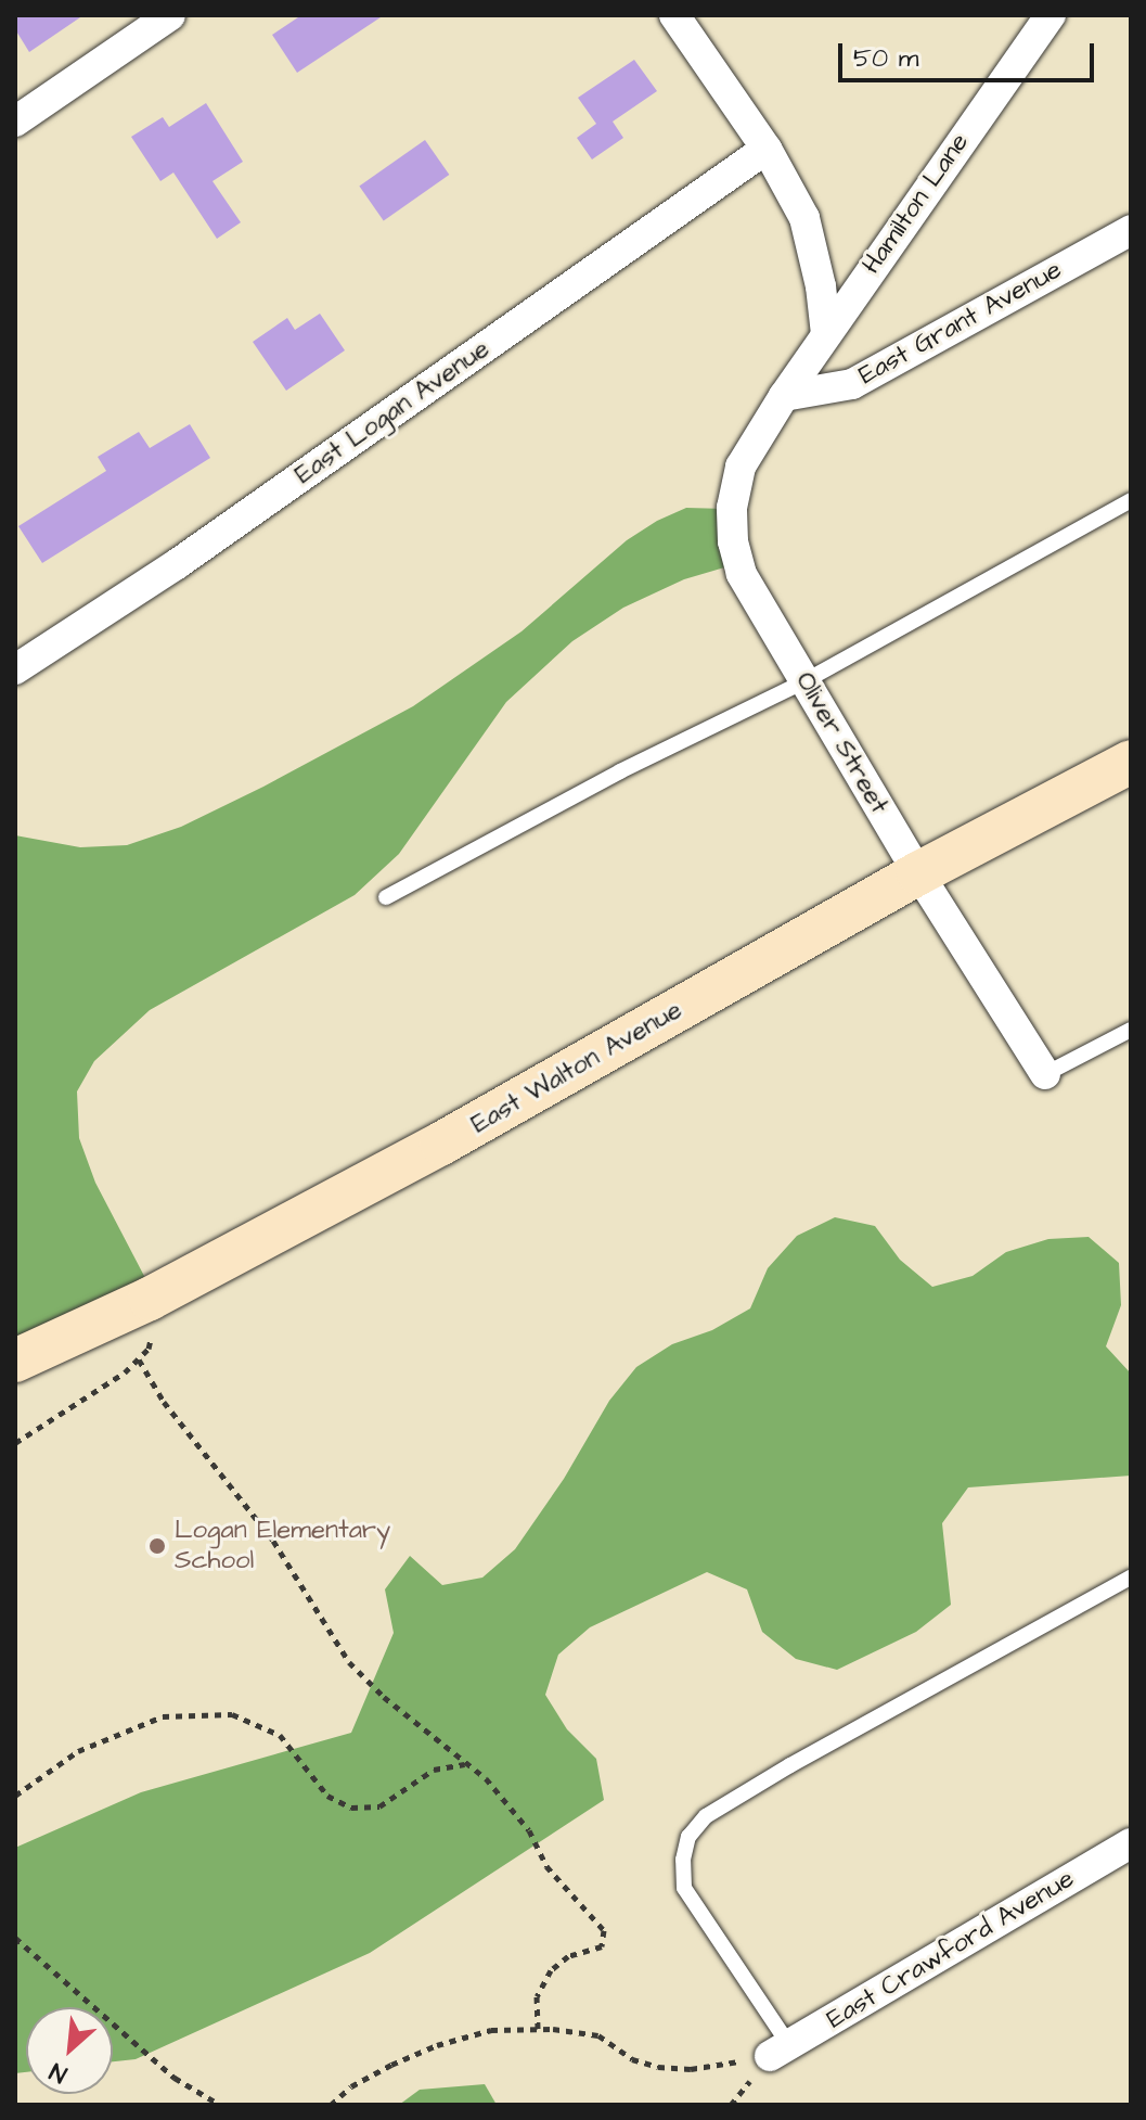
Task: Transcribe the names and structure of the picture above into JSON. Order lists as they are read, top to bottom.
{
  "streets": {
    "main road": ["East Walton Avenue"],
    "street": [
      "Hamilton Lane",
      "East Grant Avenue",
      "East Logan Avenue",
      "Oliver Street",
      "East Crawford Avenue"
    ]
  },
  "crossings": [
    ["Hamilton Lane", "East Grant Avenue"],
    ["Hamilton Lane", "Oliver Street"],
    ["East Grant Avenue", "Oliver Street"],
    ["Oliver Street", "East Walton Avenue"]
  ],
  "places": ["Logan Elementary School"],
  "scale_bar": "50 m",
  "north": "bottom left"
}
